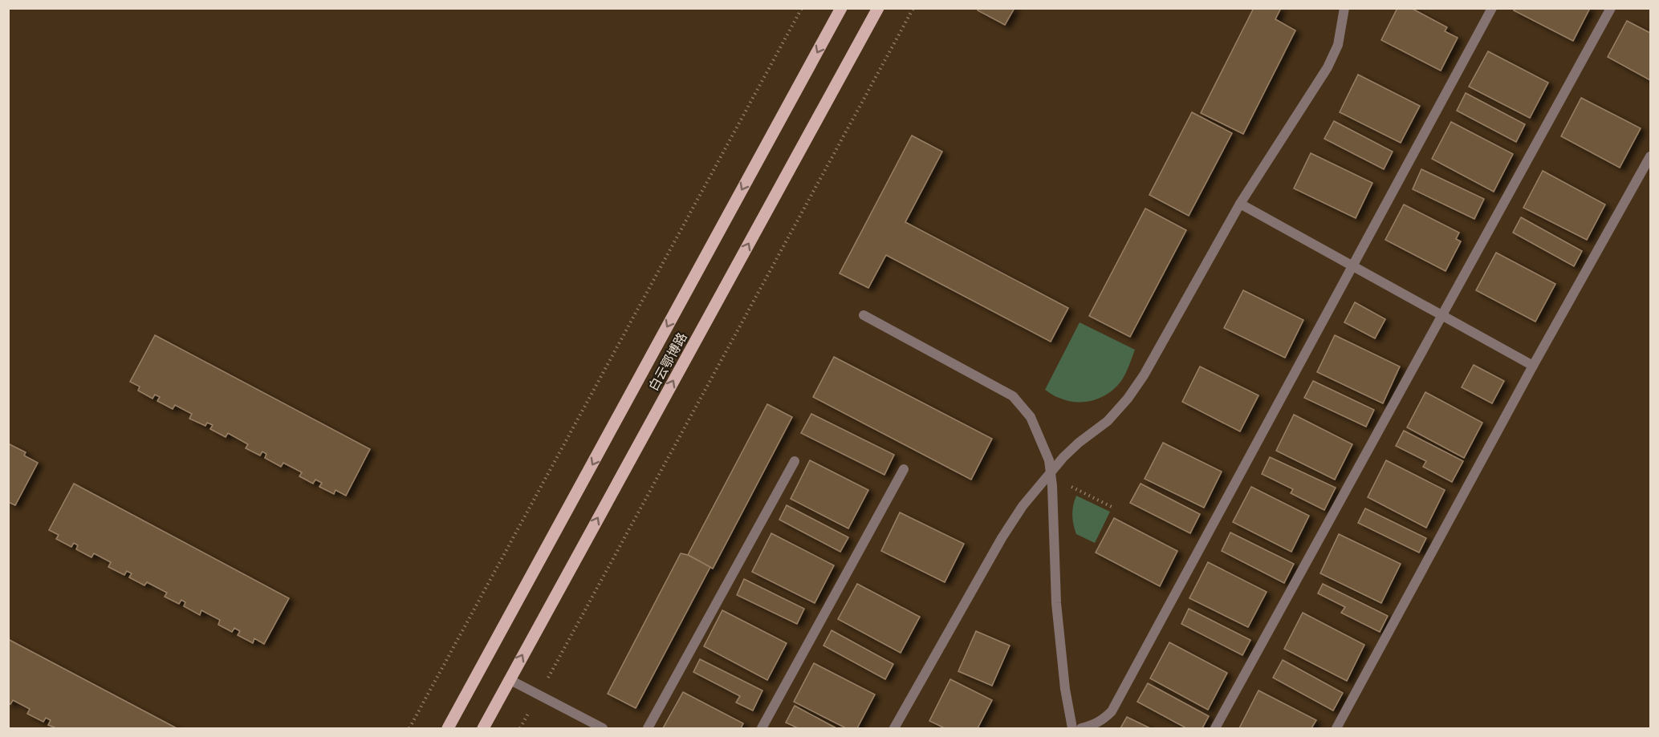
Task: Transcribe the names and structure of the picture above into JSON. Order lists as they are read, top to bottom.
{
  "streets": {
    "main road": ["白云鄂博路"]
  }
}
